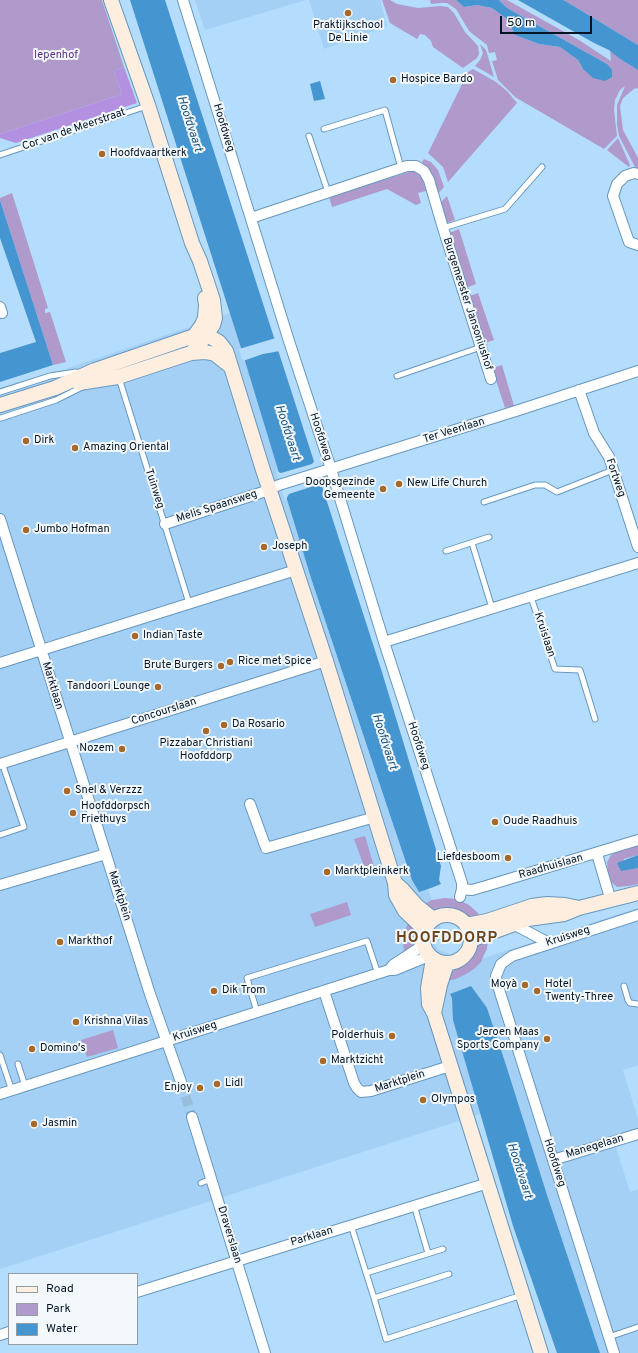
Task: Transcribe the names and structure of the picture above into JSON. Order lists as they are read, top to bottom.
{
  "streets": {
    "street": [
      "Hoofdweg",
      "Burgemeester Jansoniushof",
      "Ter Veenlaan",
      "Fortweg",
      "Melis Spaansweg",
      "Marktlaan",
      "Concourslaan",
      "Raadhuislaan",
      "Marktplein",
      "Kruisweg",
      "Manegelaan",
      "Draverslaan",
      "Parklaan"
    ],
    "lane": ["Cor van de Meerstraat", "Tuinweg", "Kruislaan"]
  },
  "crossings": [
    ["Hoofdweg", "Burgemeester Jansoniushof"],
    ["Hoofdweg", "Ter Veenlaan"],
    ["Hoofdweg", "Raadhuislaan"],
    ["Hoofdweg", "Kruisweg"],
    ["Hoofdweg", "Manegelaan"],
    ["Ter Veenlaan", "Fortweg"],
    ["Ter Veenlaan", "Melis Spaansweg"],
    ["Tuinweg", "Melis Spaansweg"],
    ["Marktlaan", "Concourslaan"],
    ["Marktlaan", "Marktplein"],
    ["Marktplein", "Kruisweg"],
    ["Draverslaan", "Parklaan"]
  ],
  "districts": ["HOOFDDORP"],
  "water": ["Hoofdvaart"],
  "parks": ["Iepenhof"],
  "places": [
    "Praktijkschool De Linie",
    "Hospice Bardo",
    "Hoofdvaartkerk",
    "Dirk",
    "Amazing Oriental",
    "New Life Church",
    "Doopsgezinde Gemeente",
    "Jumbo Hofman",
    "Joseph",
    "Indian Taste",
    "Rice met Spice",
    "Brute Burgers",
    "Tandoori Lounge",
    "Da Rosario",
    "Pizzabar Christiani Hoofddorp",
    "Nozem",
    "Snel & Verzzz",
    "Hoofddorpsch Friethuys",
    "Oude Raadhuis",
    "Liefdesboom",
    "Marktpleinkerk",
    "Markthof",
    "Moyà",
    "Dik Trom",
    "Hotel Twenty-Three",
    "Krishna Vilas",
    "Polderhuis",
    "Jeroen Maas Sports Company",
    "Domino's",
    "Marktzicht",
    "Lidl",
    "Enjoy",
    "Olympos",
    "Jasmin"
  ],
  "legend": ["Road", "Park", "Water"],
  "scale_bar": "50 m"
}
